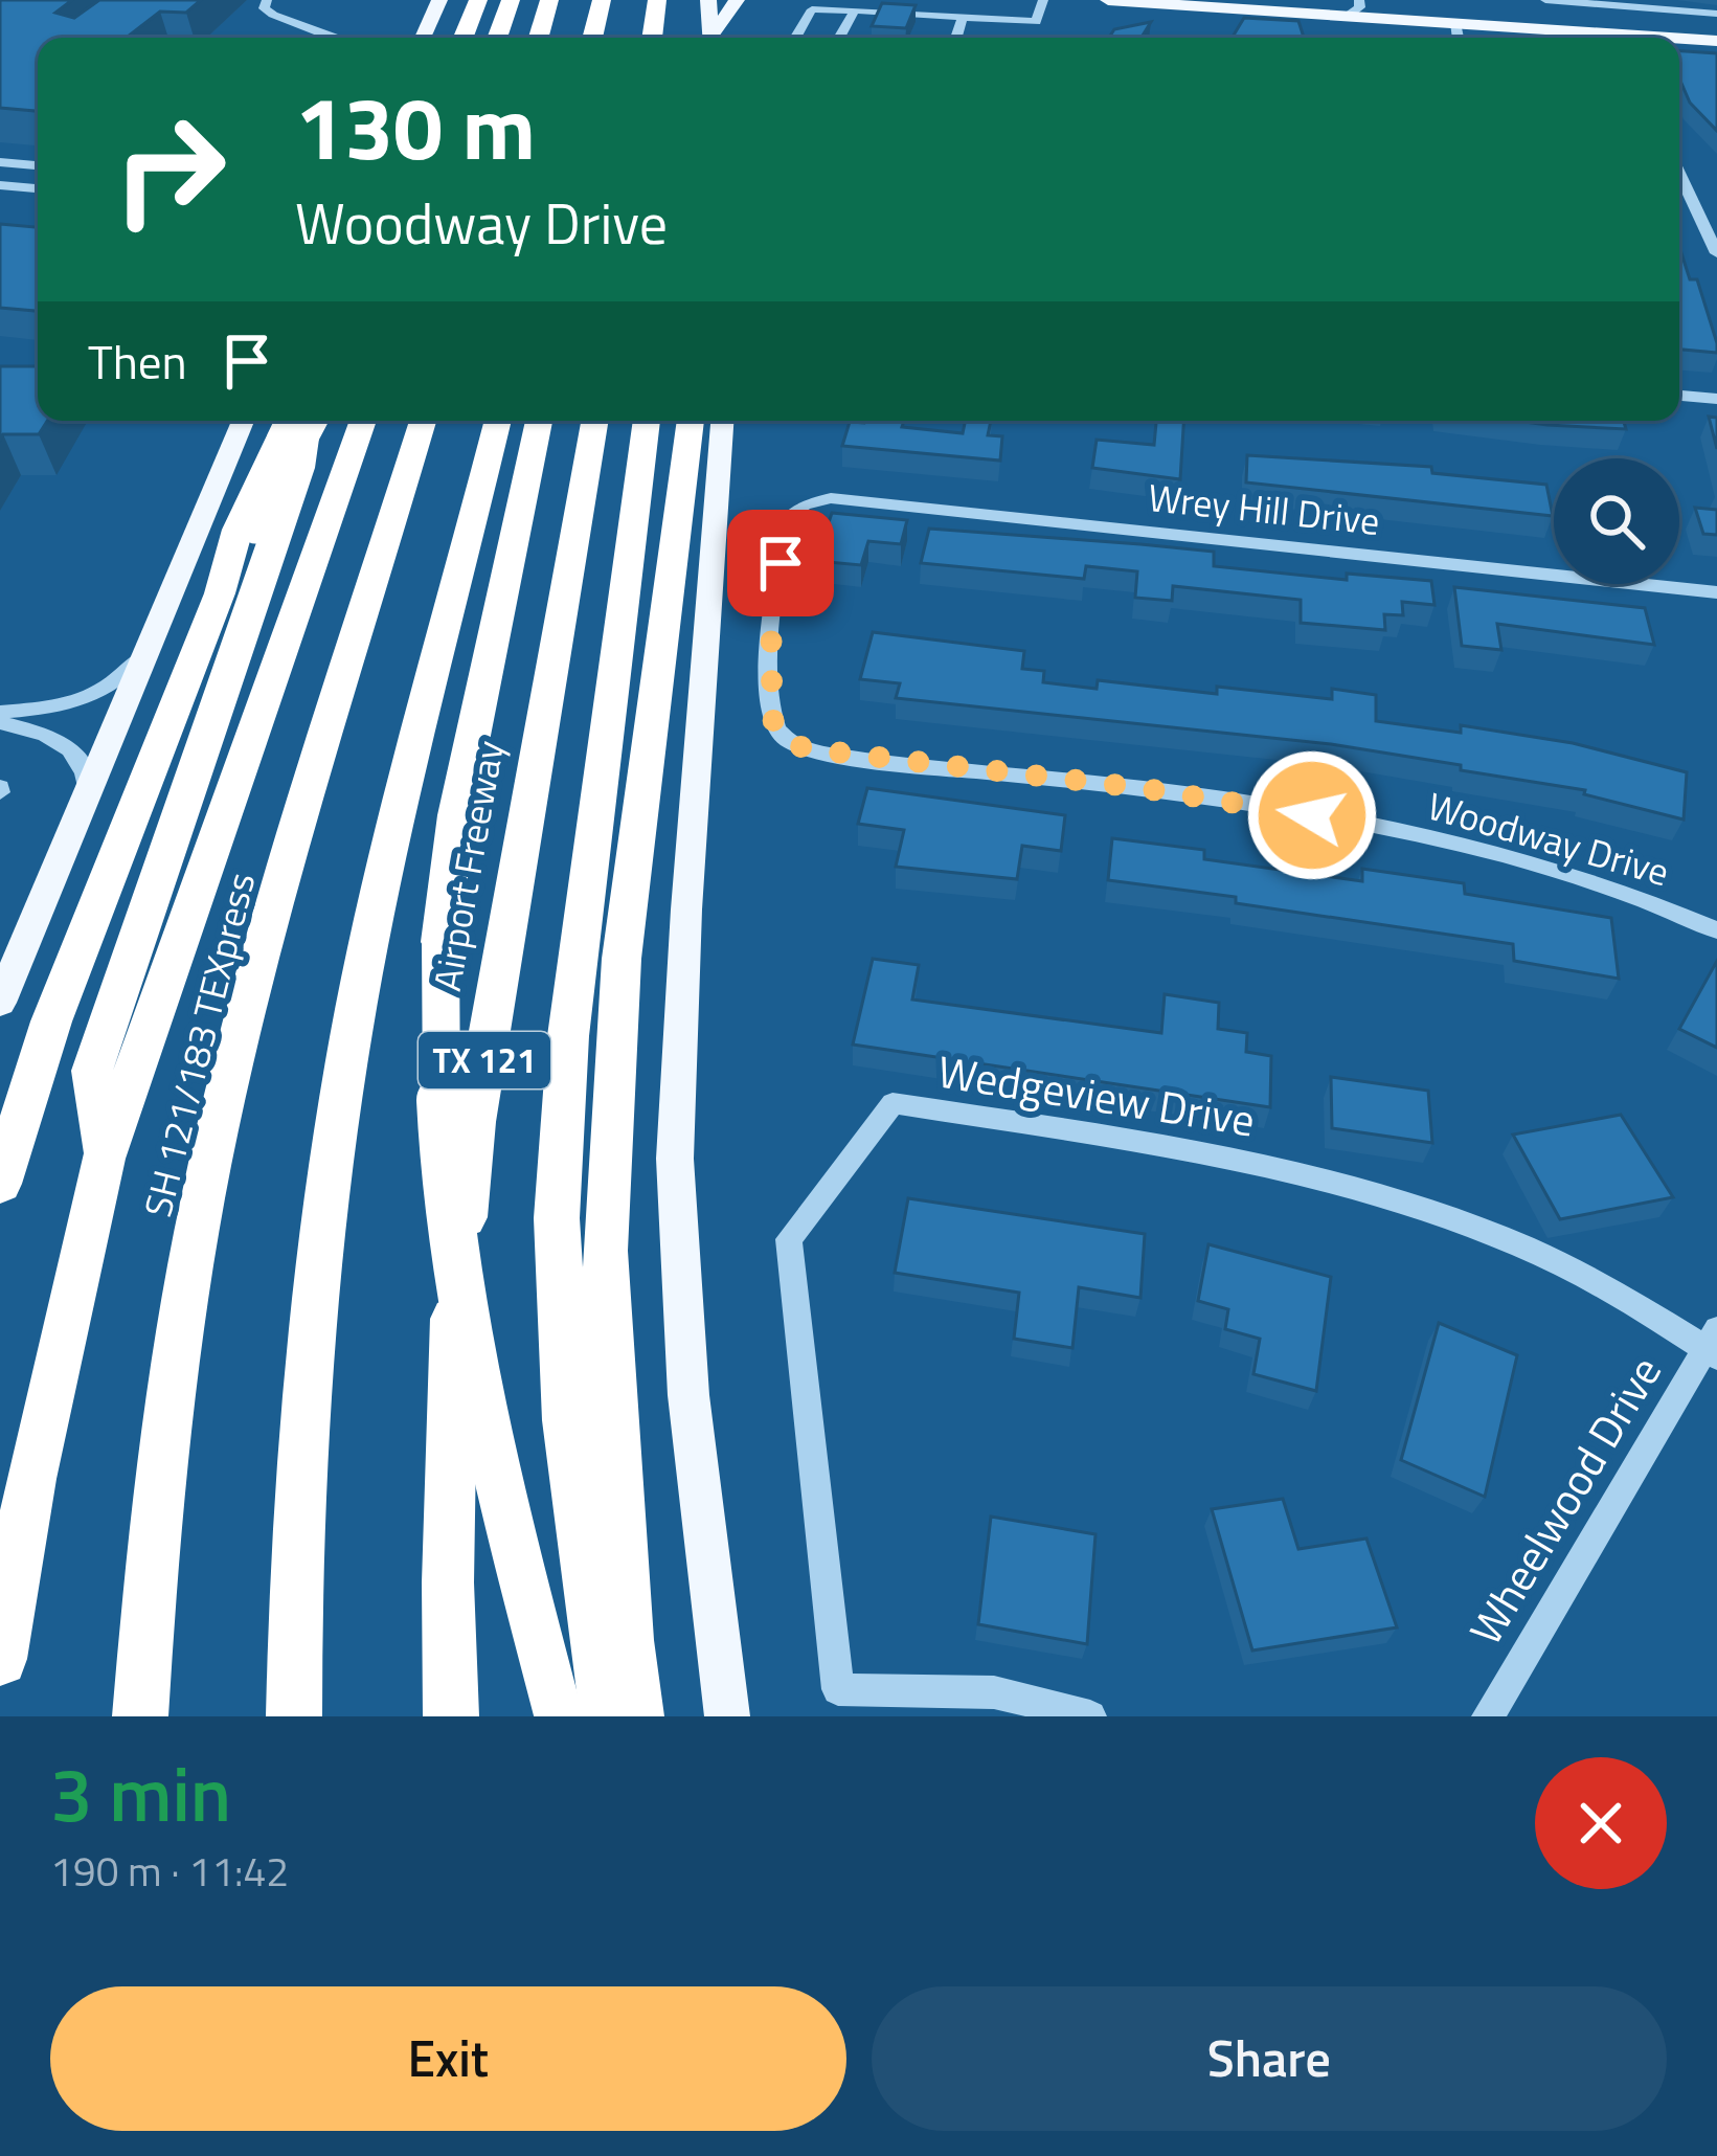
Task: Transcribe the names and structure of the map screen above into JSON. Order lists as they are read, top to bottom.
{
  "streets": {
    "highway": ["Airport Freeway", "SH 121/183 TEXpress", "TX 121"],
    "street": [
      "Wrey Hill Drive",
      "Woodway Drive",
      "Wedgeview Drive",
      "Wheelwood Drive"
    ]
  },
  "crossings": [
    ["Wrey Hill Drive", "Woodway Drive"],
    ["Wedgeview Drive", "Wheelwood Drive"]
  ],
  "page": {
    "turn": ["130 m", "Woodway Drive"],
    "then": "Then",
    "heading": ["3 min", "190 m · 11:42"],
    "buttons": ["Exit", "Share"]
  }
}
